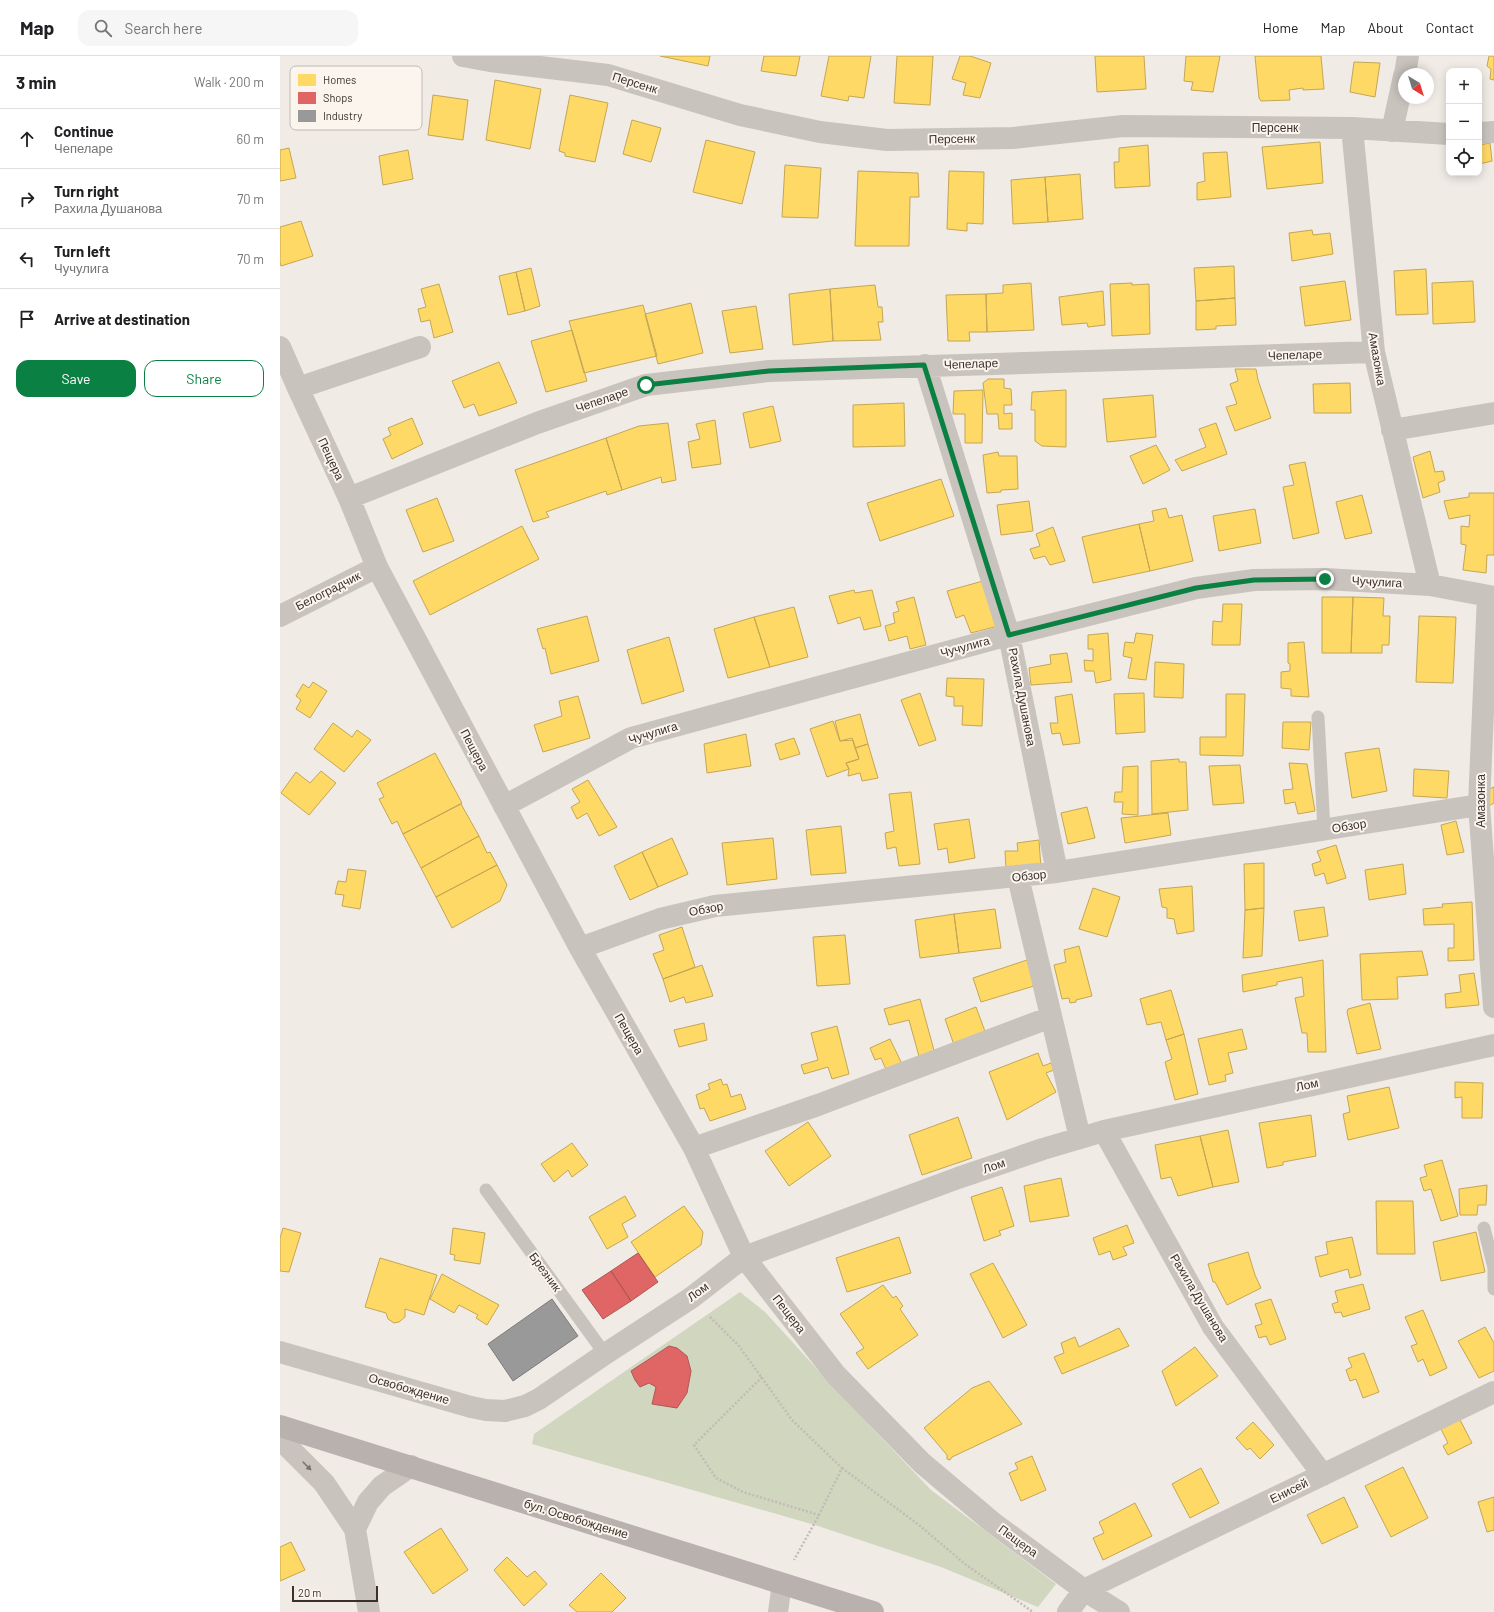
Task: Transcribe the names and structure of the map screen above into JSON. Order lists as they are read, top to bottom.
{
  "streets": {
    "main road": ["бул. Освобождение"],
    "street": [
      "Персенк",
      "Чепеларе",
      "Амазонка",
      "Пещера",
      "Чучулига",
      "Белоградчик",
      "Рахила Душанова",
      "Обзор",
      "Лом",
      "Освобождение",
      "Енисей"
    ],
    "lane": ["Брезник"]
  },
  "crossings": [
    ["Персенк", "Амазонка"],
    ["Чепеларе", "Амазонка"],
    ["Чепеларе", "Пещера"],
    ["Чепеларе", "Рахила Душанова"],
    ["Амазонка", "Чучулига"],
    ["Амазонка", "Обзор"],
    ["Пещера", "Чучулига"],
    ["Пещера", "Белоградчик"],
    ["Пещера", "Обзор"],
    ["Пещера", "Лом"],
    ["Пещера", "Енисей"],
    ["Чучулига", "Рахила Душанова"],
    ["Рахила Душанова", "Обзор"],
    ["Рахила Душанова", "Лом"],
    ["Рахила Душанова", "Енисей"],
    ["Лом", "Брезник"],
    ["Лом", "Освобождение"]
  ],
  "legend": ["Homes", "Shops", "Industry"],
  "scale_bar": "20 m",
  "north": "bottom right",
  "page": {
    "header": "Map",
    "search": "Search here",
    "nav": [
      "Home",
      "Map",
      "About",
      "Contact"
    ],
    "heading": ["3 min", "Walk · 200 m"],
    "map_buttons": ["+", "−"],
    "list": [
      ["Continue", "Чепеларе", "60 m"],
      ["Turn right", "Рахила Душанова", "70 m"],
      ["Turn left", "Чучулига", "70 m"],
      "Arrive at destination"
    ],
    "buttons": ["Save", "Share"],
    "scale": "20 m"
  }
}
